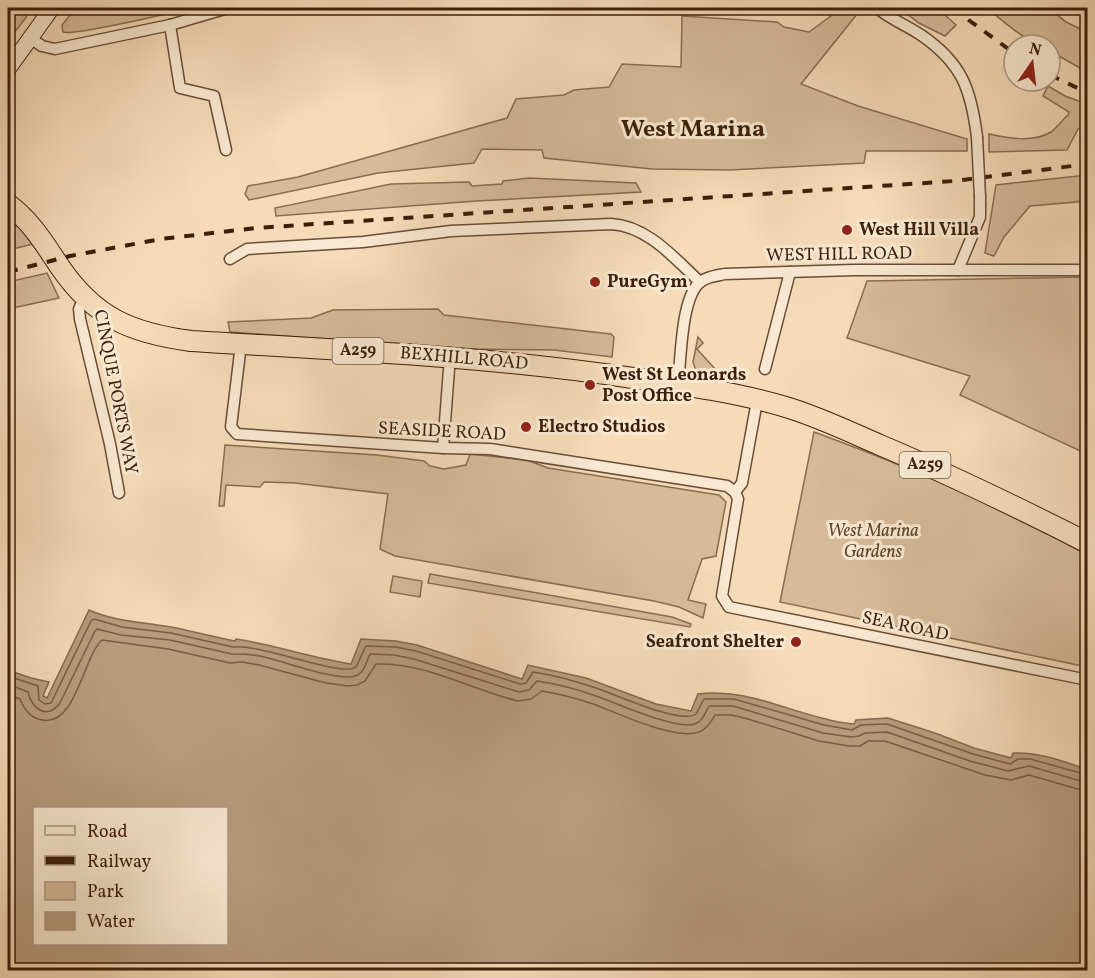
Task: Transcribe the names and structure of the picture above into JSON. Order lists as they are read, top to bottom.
{
  "streets": {
    "highway": ["A259", "BEXHILL ROAD"],
    "street": [
      "WEST HILL ROAD",
      "CINQUE PORTS WAY",
      "SEASIDE ROAD",
      "SEA ROAD"
    ]
  },
  "crossings": [
    ["A259", "BEXHILL ROAD"],
    ["BEXHILL ROAD", "CINQUE PORTS WAY"],
    ["BEXHILL ROAD", "SEASIDE ROAD"],
    ["SEASIDE ROAD", "SEA ROAD"]
  ],
  "districts": ["West Marina"],
  "parks": ["West Marina Gardens"],
  "places": [
    "West Hill Villa",
    "PureGym",
    "West St Leonards Post Office",
    "Electro Studios",
    "Seafront Shelter"
  ],
  "legend": [
    "Road",
    "Railway",
    "Park",
    "Water"
  ],
  "north": "top"
}
